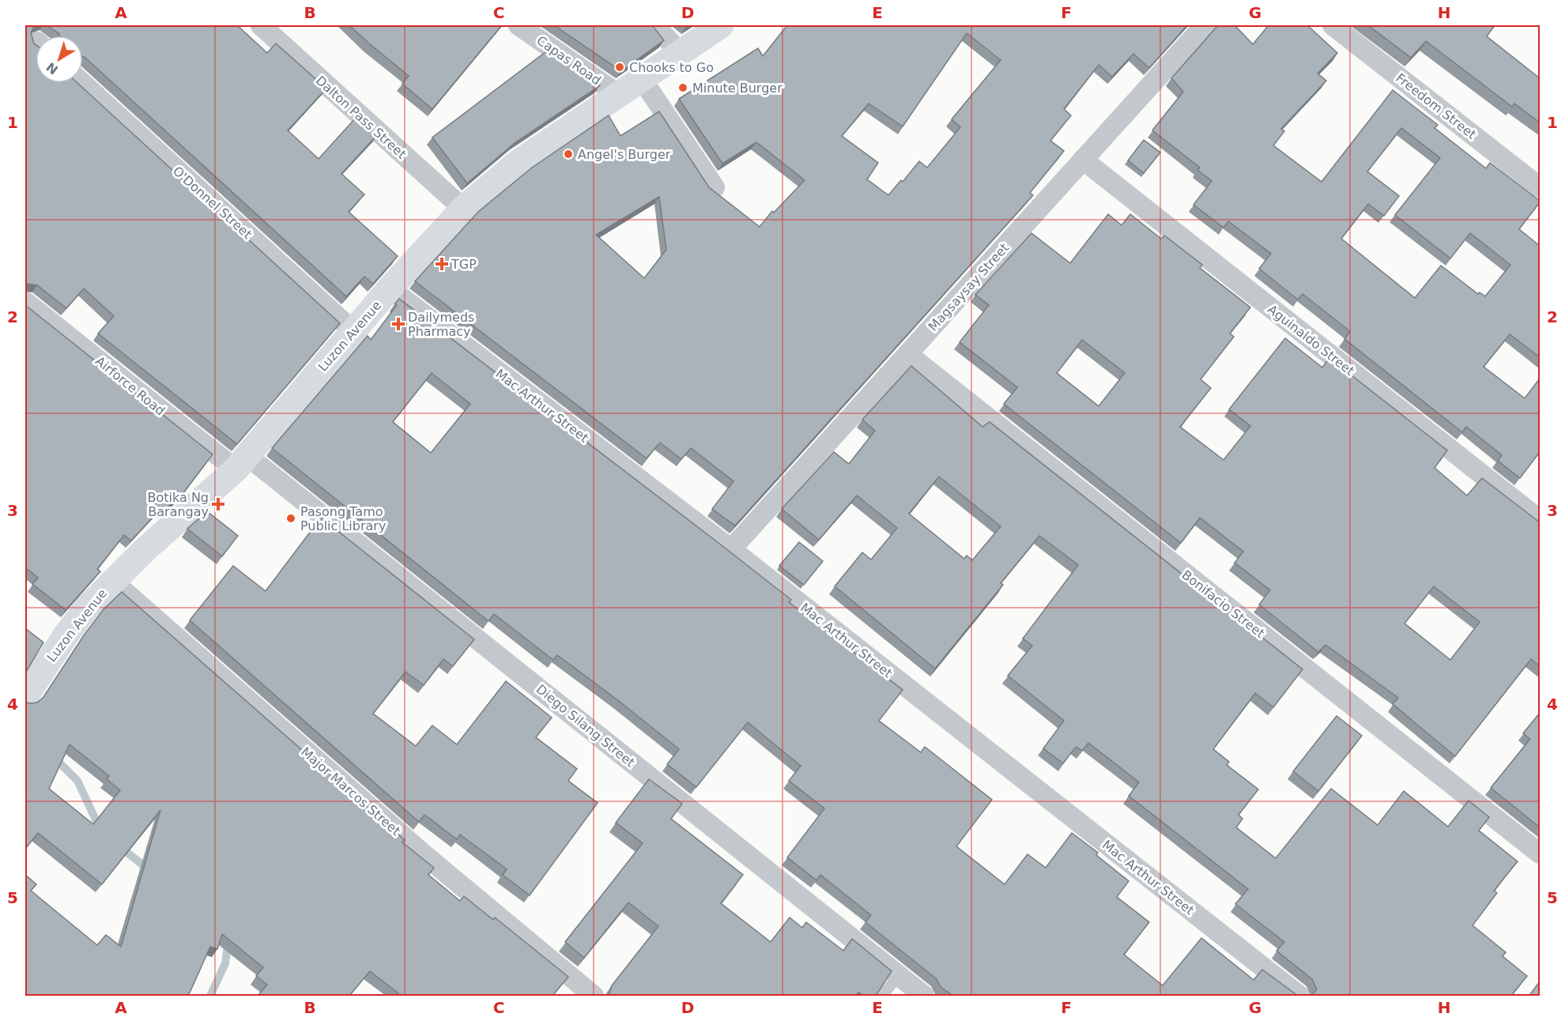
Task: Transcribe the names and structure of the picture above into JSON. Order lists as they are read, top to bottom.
{
  "streets": {
    "main road": ["Luzon Avenue"],
    "street": [
      "Capas Road",
      "Freedom Street",
      "Dalton Pass Street",
      "O'Donnel Street",
      "Magsaysay Street",
      "Aguinaldo Street",
      "Airforce Road",
      "Mac Arthur Street",
      "Bonifacio Street",
      "Diego Silang Street",
      "Major Marcos Street"
    ]
  },
  "crossings": [
    ["Capas Road", "Luzon Avenue"],
    ["Dalton Pass Street", "Luzon Avenue"],
    ["O'Donnel Street", "Luzon Avenue"],
    ["Magsaysay Street", "Aguinaldo Street"],
    ["Magsaysay Street", "Mac Arthur Street"],
    ["Magsaysay Street", "Bonifacio Street"],
    ["Luzon Avenue", "Airforce Road"],
    ["Luzon Avenue", "Mac Arthur Street"],
    ["Luzon Avenue", "Diego Silang Street"],
    ["Luzon Avenue", "Major Marcos Street"],
    ["Airforce Road", "Diego Silang Street"]
  ],
  "places": {
    "other": [
      "Chooks to Go",
      "Minute Burger",
      "Angel's Burger",
      "Pasong Tamo Public Library"
    ],
    "health": ["TGP", "Dailymeds Pharmacy", "Botika Ng Barangay"]
  },
  "north": "bottom left",
  "grid": {
    "columns": [
      "A",
      "B",
      "C",
      "D",
      "E",
      "F",
      "G",
      "H"
    ],
    "rows": [
      "1",
      "2",
      "3",
      "4",
      "5"
    ]
  }
}
